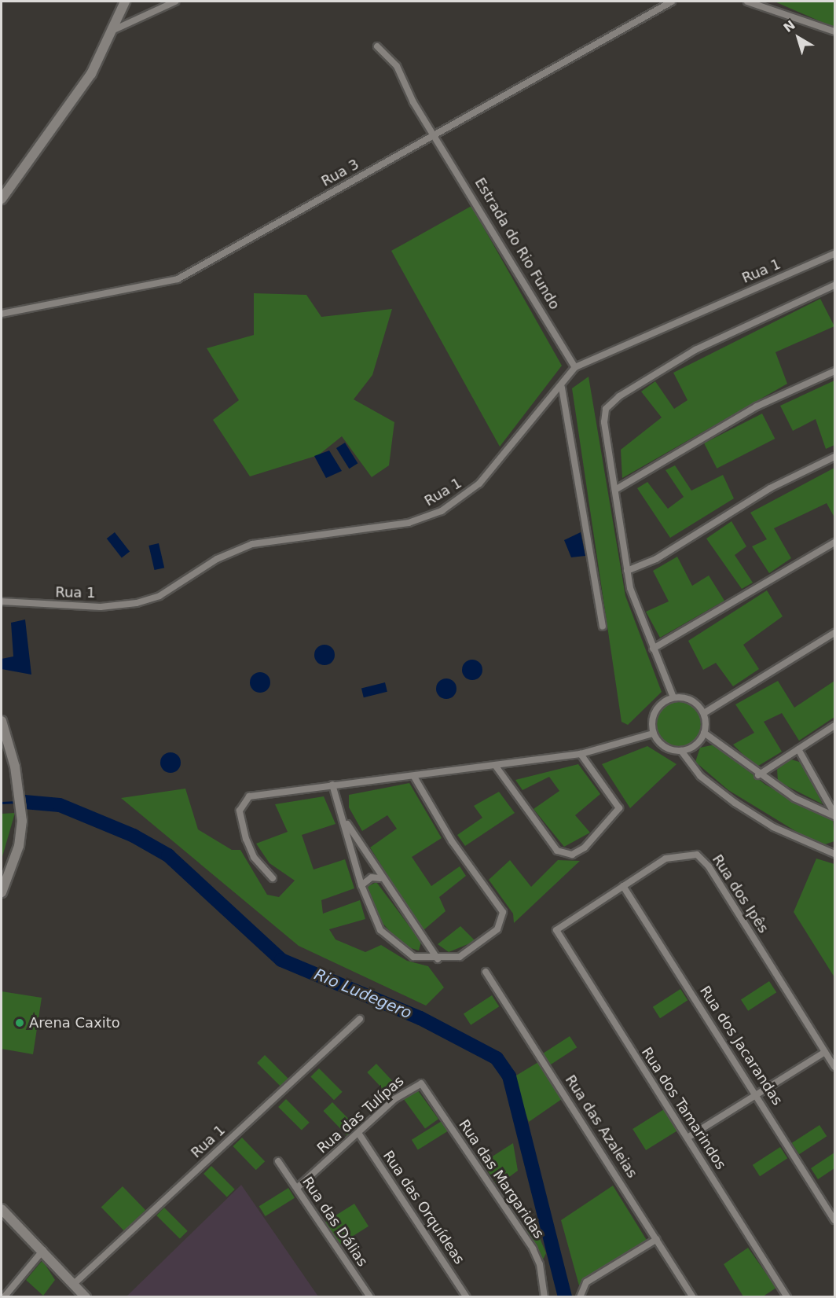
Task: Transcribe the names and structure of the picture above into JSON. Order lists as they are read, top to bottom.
{
  "streets": {
    "street": [
      "Rua 3",
      "Estrada do Rio Fundo",
      "Rua 1",
      "Rua dos Ipês",
      "Rua dos Jacarandas",
      "Rua dos Tamarindos",
      "Rua das Tulípas",
      "Rua das Azaleias",
      "Rua das Margaridas",
      "Rua das Orquídeas",
      "Rua das Dálias"
    ]
  },
  "crossings": [
    ["Rua 3", "Estrada do Rio Fundo"],
    ["Estrada do Rio Fundo", "Rua 1"],
    ["Rua dos Ipês", "Rua dos Jacarandas"],
    ["Rua dos Ipês", "Rua dos Tamarindos"],
    ["Rua das Tulípas", "Rua das Margaridas"],
    ["Rua das Tulípas", "Rua das Orquídeas"],
    ["Rua das Tulípas", "Rua das Dálias"]
  ],
  "water": ["Rio Ludegero"],
  "places": ["Arena Caxito"],
  "north": "top left"
}
